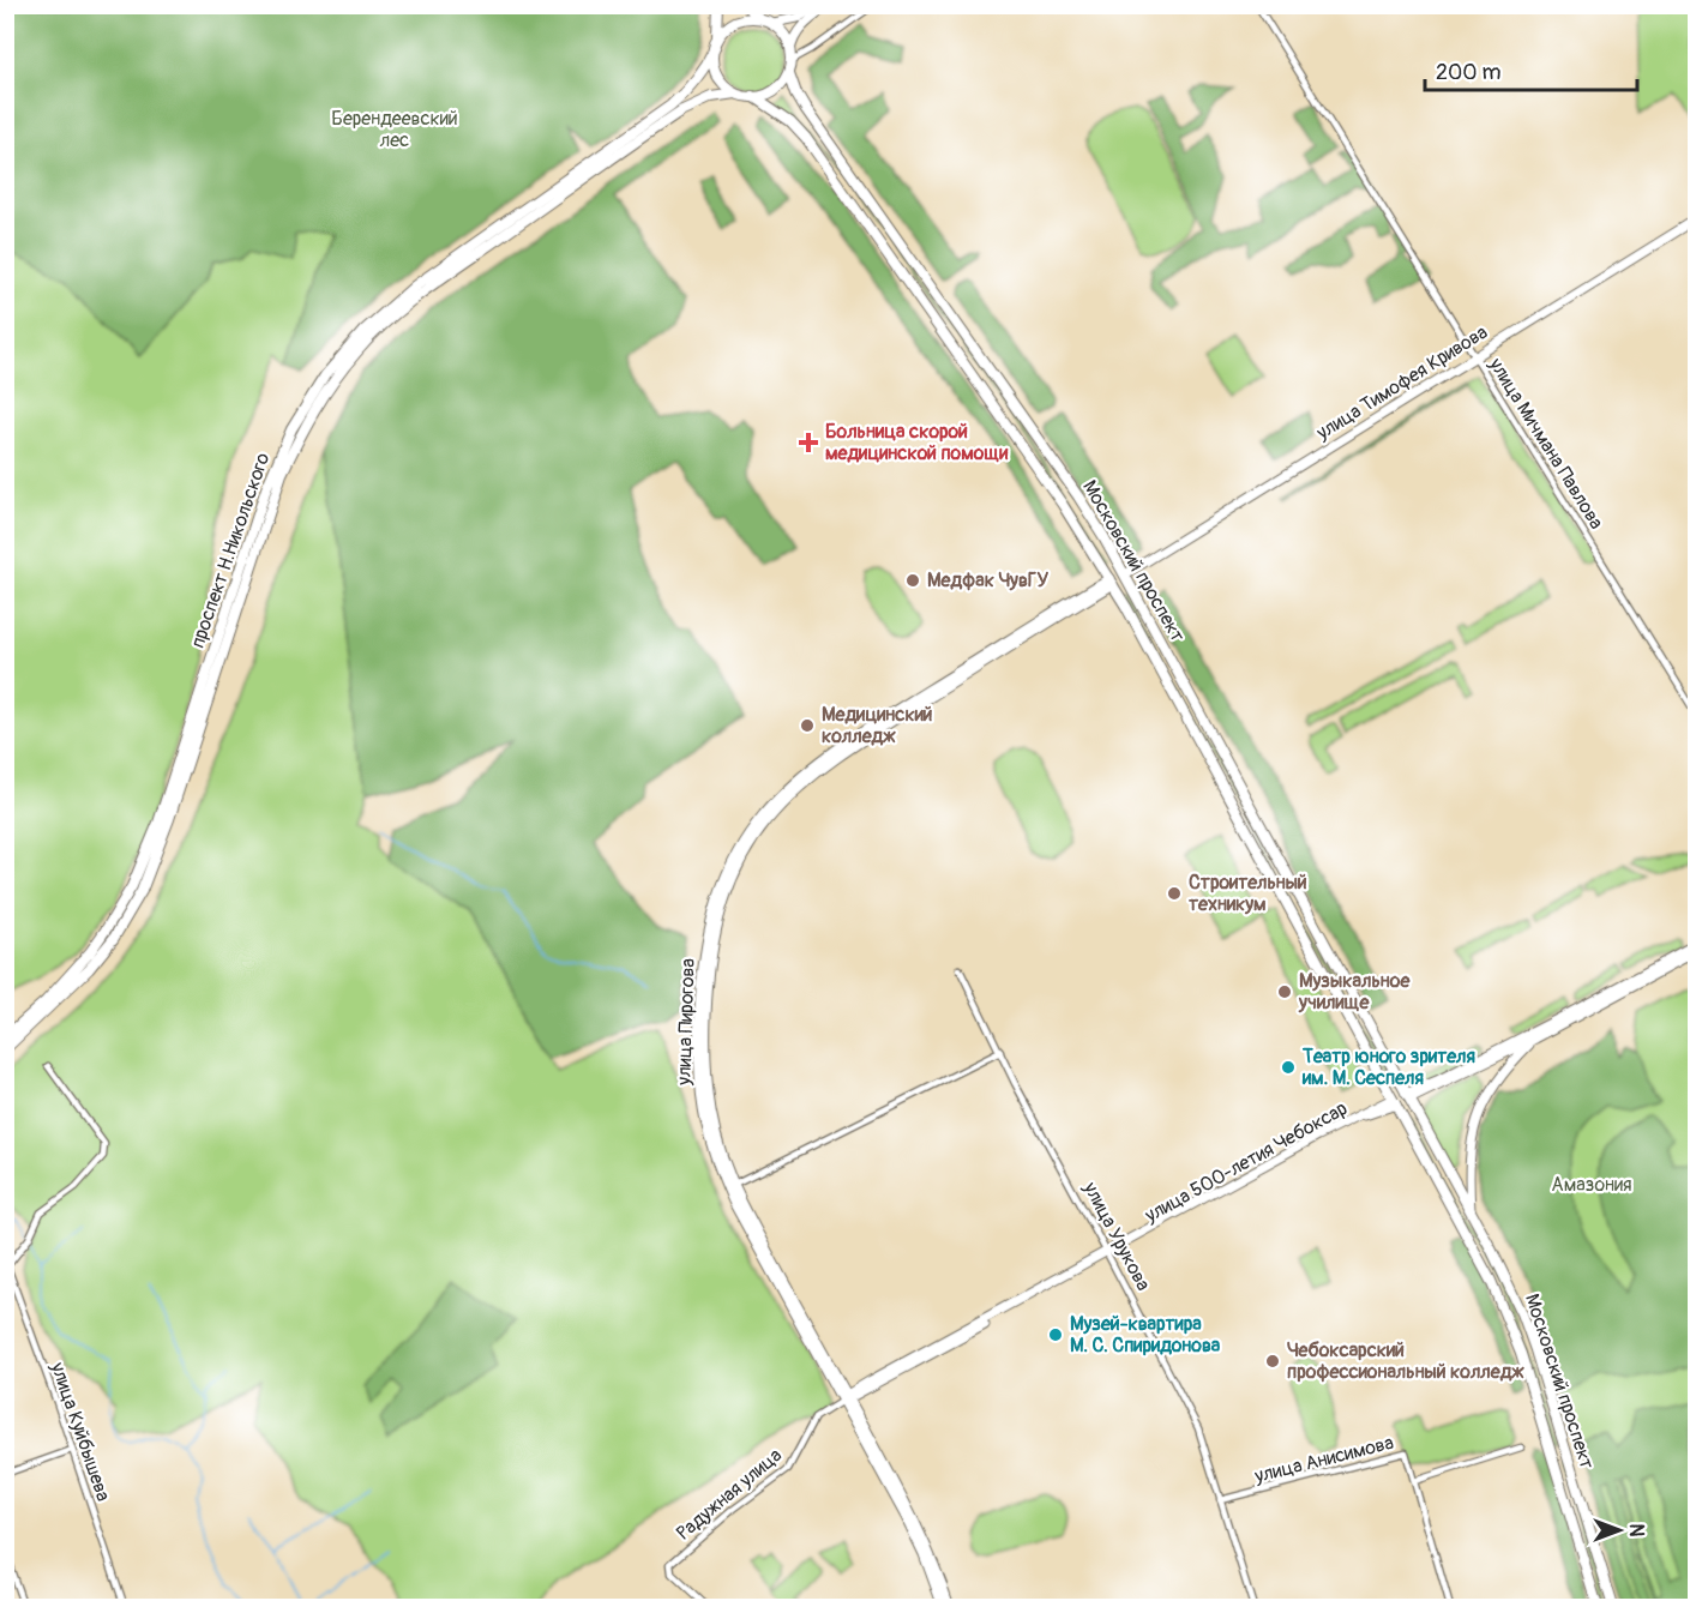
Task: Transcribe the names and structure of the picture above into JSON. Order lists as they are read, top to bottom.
{
  "streets": {
    "main road": [
      "улица Тимофея Кривова",
      "проспект Н.Никольского",
      "Московский проспект",
      "улица Пирогова",
      "улица 500-летия Чебоксар"
    ],
    "street": [
      "улица Мичмана Павлова",
      "улица Урукова",
      "улица Куйбышева",
      "улица Анисимова",
      "Радужная улица"
    ]
  },
  "crossings": [
    ["улица Тимофея Кривова", "улица Мичмана Павлова"],
    ["улица Тимофея Кривова", "Московский проспект"],
    ["проспект Н.Никольского", "Московский проспект"],
    ["Московский проспект", "улица Пирогова"],
    ["Московский проспект", "улица 500-летия Чебоксар"],
    ["улица Пирогова", "улица 500-летия Чебоксар"],
    ["улица Пирогова", "Радужная улица"],
    ["улица 500-летия Чебоксар", "улица Урукова"],
    ["улица 500-летия Чебоксар", "Радужная улица"],
    ["улица Урукова", "улица Анисимова"]
  ],
  "parks": ["Берендеевский лес", "Амазония"],
  "places": {
    "health": ["Больница скорой медицинской помощи"],
    "other": [
      "Медфак ЧувГУ",
      "Медицинский колледж",
      "Строительный техникум",
      "Музыкальное училище",
      "Театр юного зрителя им. М. Сеспеля",
      "Музей-квартира М. С. Спиридонова",
      "Чебоксарский профессиональный колледж"
    ]
  },
  "scale_bar": "200 m",
  "north": "right"
}
